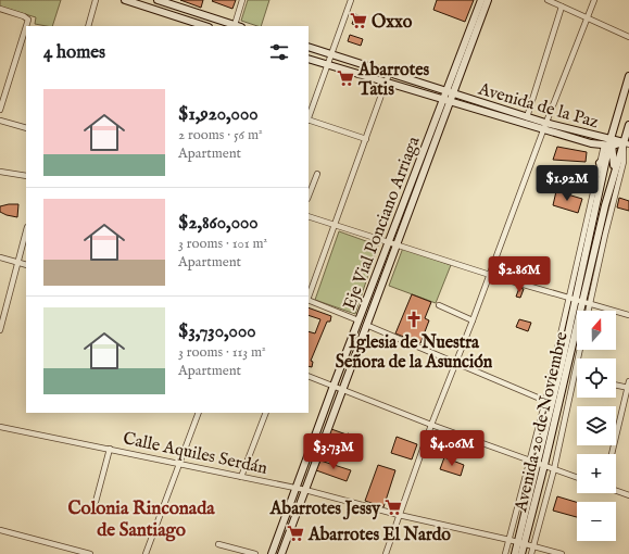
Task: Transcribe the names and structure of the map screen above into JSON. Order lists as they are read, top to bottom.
{
  "streets": {
    "main road": ["Avenida de la Paz", "Eje Vial Ponciano Arriaga", "Avenida 20 de Noviembre"],
    "street": ["Calle Aquiles Serdán"]
  },
  "crossings": [
    ["Avenida de la Paz", "Eje Vial Ponciano Arriaga"],
    ["Avenida de la Paz", "Avenida 20 de Noviembre"],
    ["Eje Vial Ponciano Arriaga", "Calle Aquiles Serdán"],
    ["Avenida 20 de Noviembre", "Calle Aquiles Serdán"]
  ],
  "districts": ["Colonia Rinconada de Santiago"],
  "places": {
    "supermarket": [
      "Oxxo",
      "Abarrotes Tatis",
      "Abarrotes Jessy",
      "Abarrotes El Nardo"
    ],
    "church": ["Iglesia de Nuestra Señora de la Asunción"]
  },
  "north": "top",
  "page": {
    "heading": "4 homes",
    "list": [
      {
        "name": "$1,920,000",
        "note": "2 rooms · 56 m² · Apartment"
      },
      {
        "name": "$2,860,000",
        "note": "3 rooms · 101 m² · Apartment"
      },
      {
        "name": "$3,730,000",
        "note": "3 rooms · 113 m² · Apartment"
      }
    ],
    "price": [
      "$1.92M",
      "$2.86M",
      "$4.06M",
      "$3.73M"
    ],
    "map_buttons": ["+", "−"]
  }
}
